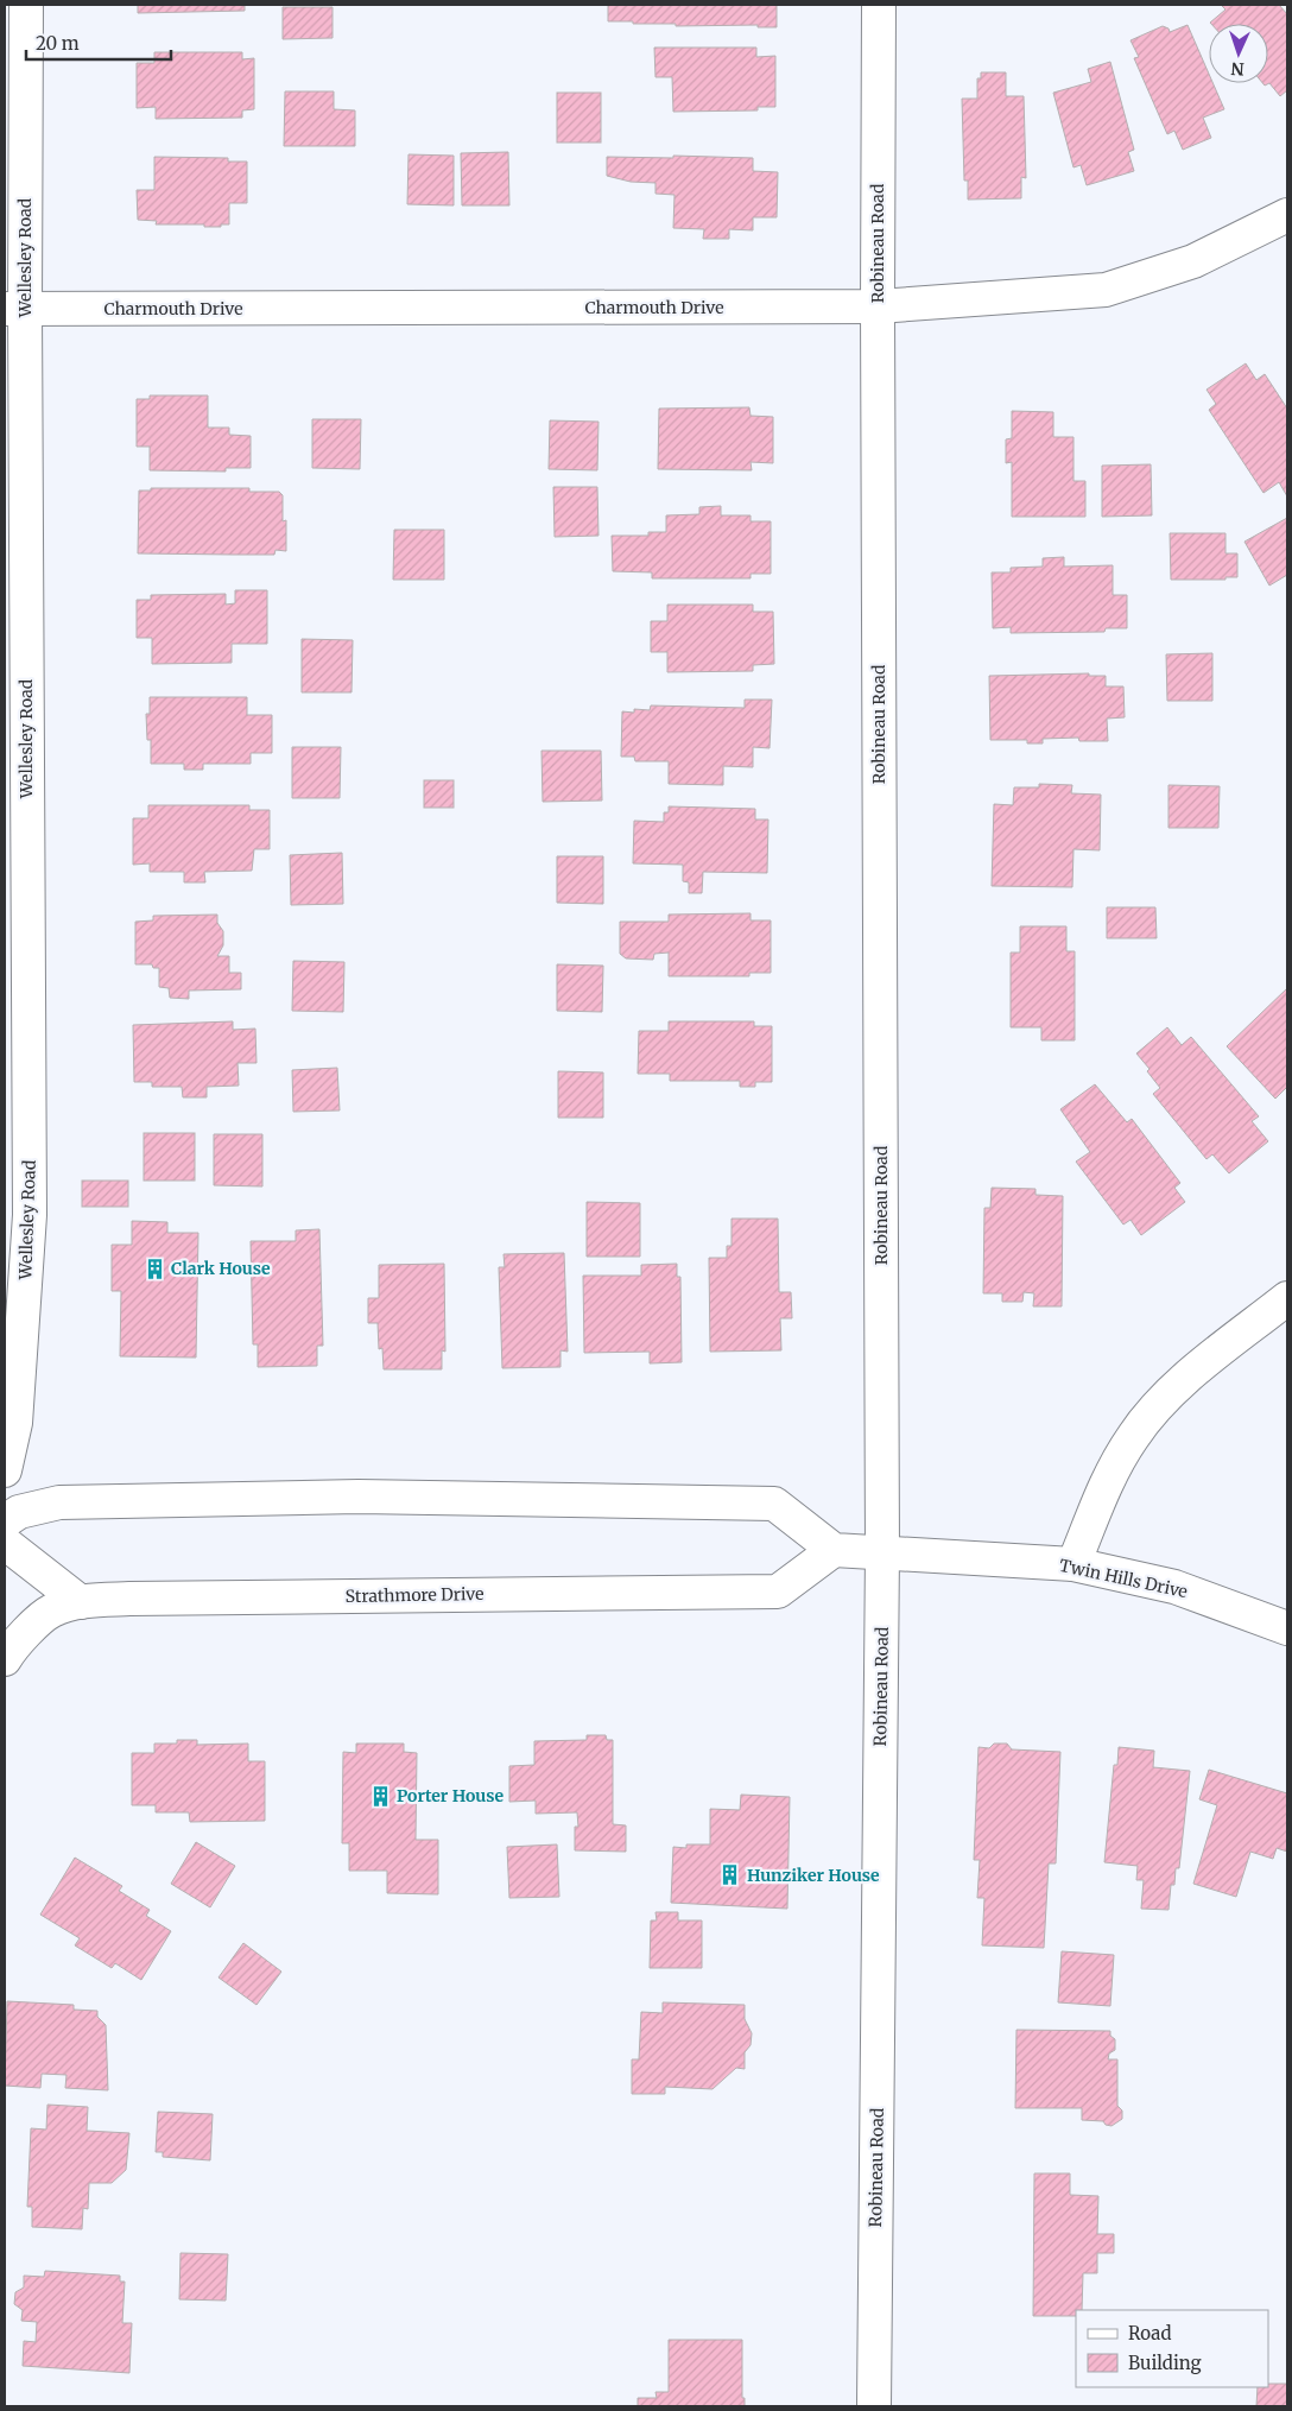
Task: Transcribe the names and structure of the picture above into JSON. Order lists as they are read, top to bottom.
{
  "streets": {
    "street": [
      "Robineau Road",
      "Wellesley Road",
      "Charmouth Drive",
      "Twin Hills Drive",
      "Strathmore Drive"
    ]
  },
  "crossings": [
    ["Robineau Road", "Charmouth Drive"],
    ["Robineau Road", "Twin Hills Drive"],
    ["Wellesley Road", "Charmouth Drive"]
  ],
  "places": {
    "building": ["Clark House", "Porter House", "Hunziker House"]
  },
  "legend": ["Road", "Building"],
  "scale_bar": "20 m",
  "north": "bottom"
}
